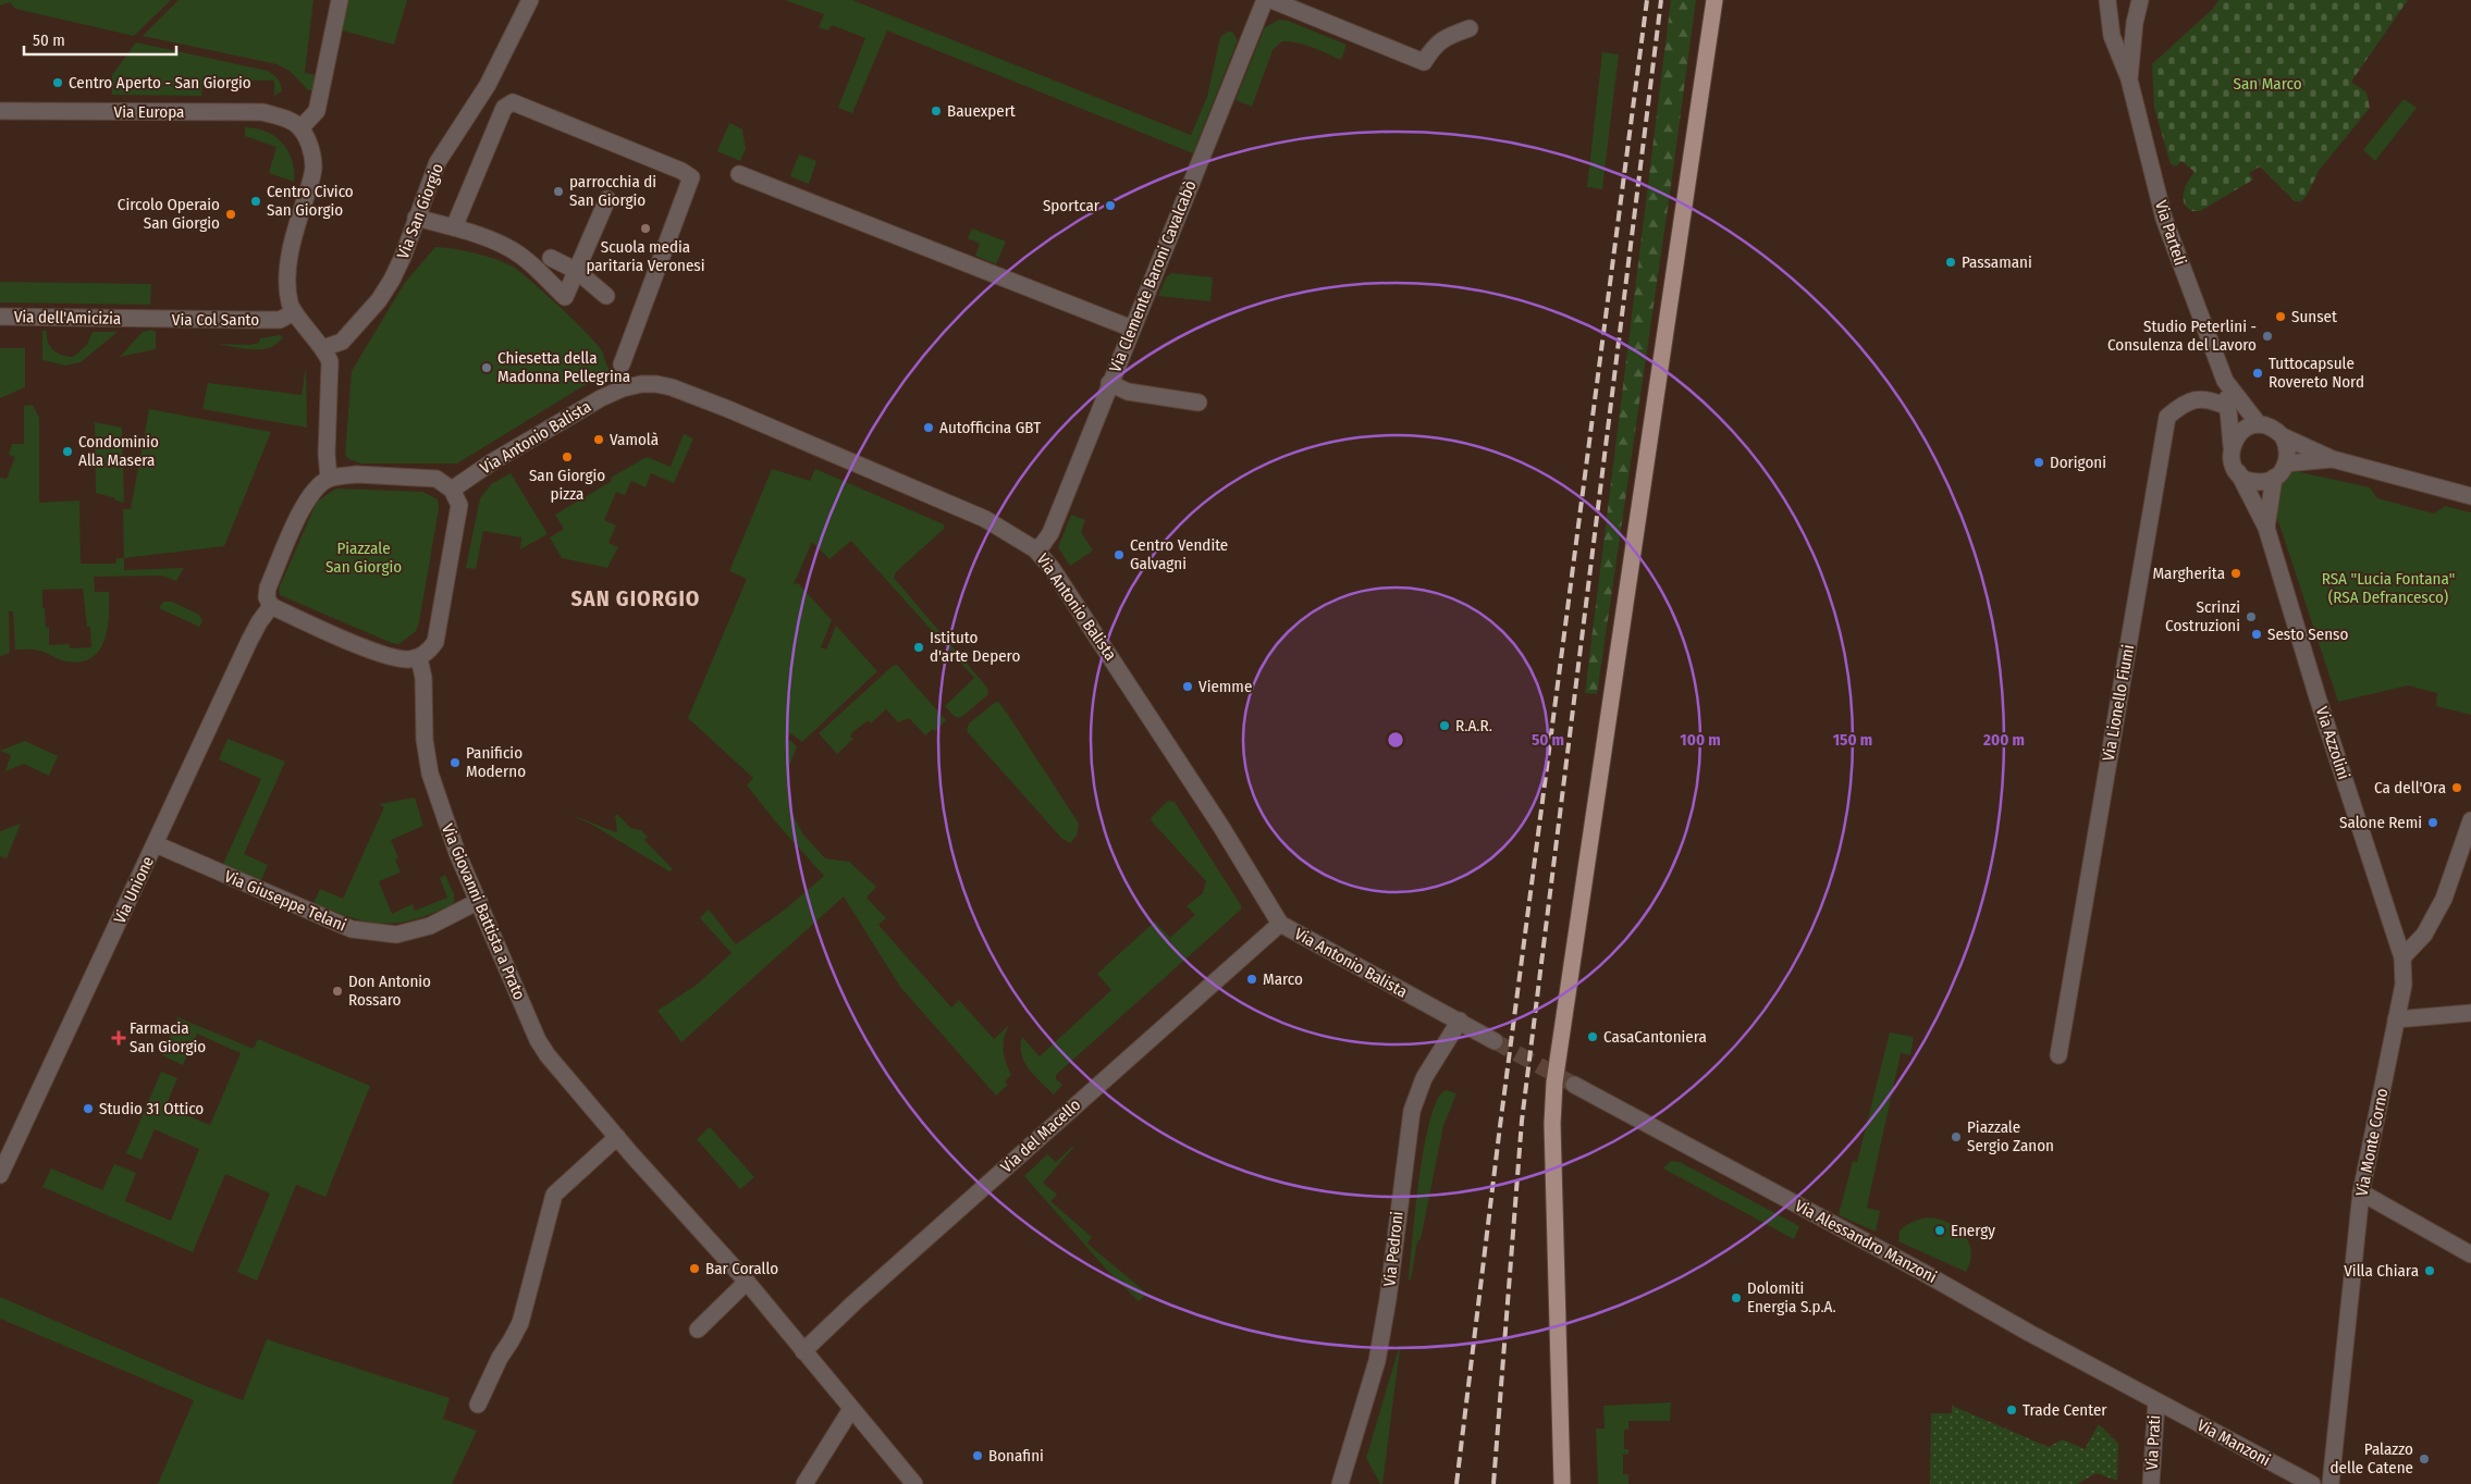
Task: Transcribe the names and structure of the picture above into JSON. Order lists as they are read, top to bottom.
{
  "streets": {
    "street": [
      "Via Europa",
      "Via San Giorgio",
      "Via Parteli",
      "Via Clemente Baroni Cavalcabò",
      "Via dell'Amicizia",
      "Via Col Santo",
      "Via Antonio Balista",
      "Via Lionello Fiumi",
      "Via Azzolini",
      "Via Unione",
      "Via Giuseppe Telani",
      "Via Giovanni Battista a Prato",
      "Via del Macello",
      "Via Monte Corno",
      "Via Alessandro Manzoni",
      "Via Pedroni",
      "Via Prati",
      "Via Manzoni"
    ]
  },
  "crossings": [
    ["Via Parteli", "Via Lionello Fiumi"],
    ["Via Parteli", "Via Azzolini"],
    ["Via Clemente Baroni Cavalcabò", "Via Antonio Balista"],
    ["Via dell'Amicizia", "Via Col Santo"],
    ["Via Antonio Balista", "Via Unione"],
    ["Via Antonio Balista", "Via Giovanni Battista a Prato"],
    ["Via Antonio Balista", "Via del Macello"],
    ["Via Antonio Balista", "Via Pedroni"],
    ["Via Azzolini", "Via Monte Corno"],
    ["Via Unione", "Via Giuseppe Telani"],
    ["Via Unione", "Via Giovanni Battista a Prato"],
    ["Via Giuseppe Telani", "Via Giovanni Battista a Prato"],
    ["Via Giovanni Battista a Prato", "Via del Macello"],
    ["Via Alessandro Manzoni", "Via Prati"],
    ["Via Alessandro Manzoni", "Via Manzoni"],
    ["Via Prati", "Via Manzoni"]
  ],
  "districts": ["SAN GIORGIO"],
  "parks": ["San Marco", "Piazzale San Giorgio", "RSA \"Lucia Fontana\" (RSA Defrancesco)"],
  "places": {
    "other": [
      "Centro Aperto - San Giorgio",
      "Bauexpert",
      "parrocchia di San Giorgio",
      "Centro Civico San Giorgio",
      "Sportcar",
      "Circolo Operaio San Giorgio",
      "Scuola media paritaria Veronesi",
      "Passamani",
      "Sunset",
      "Studio Peterlini - Consulenza del Lavoro",
      "Chiesetta della Madonna Pellegrina",
      "Tuttocapsule Rovereto Nord",
      "Autofficina GBT",
      "Vamolà",
      "Condominio Alla Masera",
      "San Giorgio pizza",
      "Dorigoni",
      "Centro Vendite Galvagni",
      "Margherita",
      "Scrinzi Costruzioni",
      "Sesto Senso",
      "Istituto d'arte Depero",
      "Viemme",
      "R.A.R.",
      "Panificio Moderno",
      "Ca dell'Ora",
      "Salone Remi",
      "Marco",
      "Don Antonio Rossaro",
      "CasaCantoniera",
      "Studio 31 Ottico",
      "Piazzale Sergio Zanon",
      "Energy",
      "Bar Corallo",
      "Villa Chiara",
      "Dolomiti Energia S.p.A.",
      "Trade Center",
      "Bonafini",
      "Palazzo delle Catene"
    ],
    "health": ["Farmacia San Giorgio"]
  },
  "scale_bar": "50 m",
  "rings": [
    "50 m",
    "100 m",
    "150 m",
    "200 m"
  ]
}
